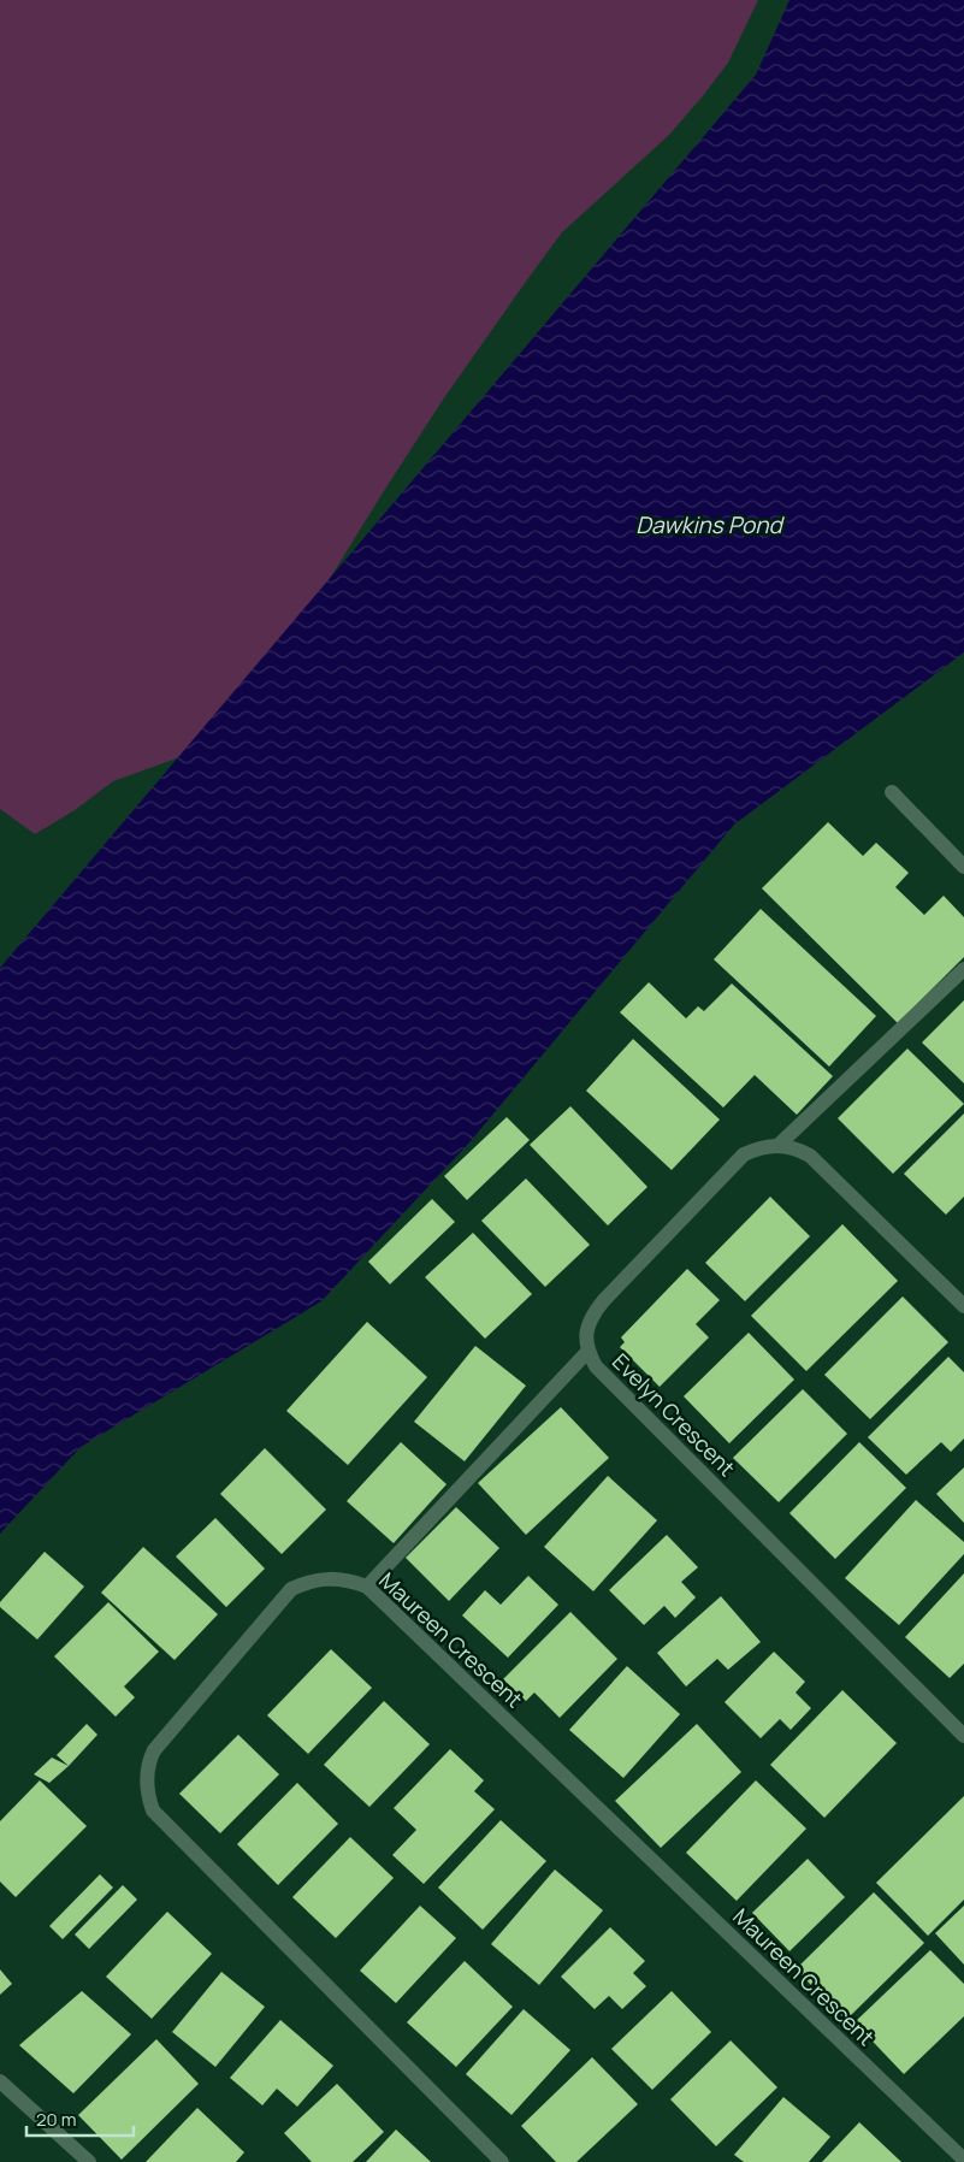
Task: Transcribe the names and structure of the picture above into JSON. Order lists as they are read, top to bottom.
{
  "streets": {
    "street": ["Evelyn Crescent", "Maureen Crescent"]
  },
  "water": ["Dawkins Pond"],
  "scale_bar": "20 m"
}
